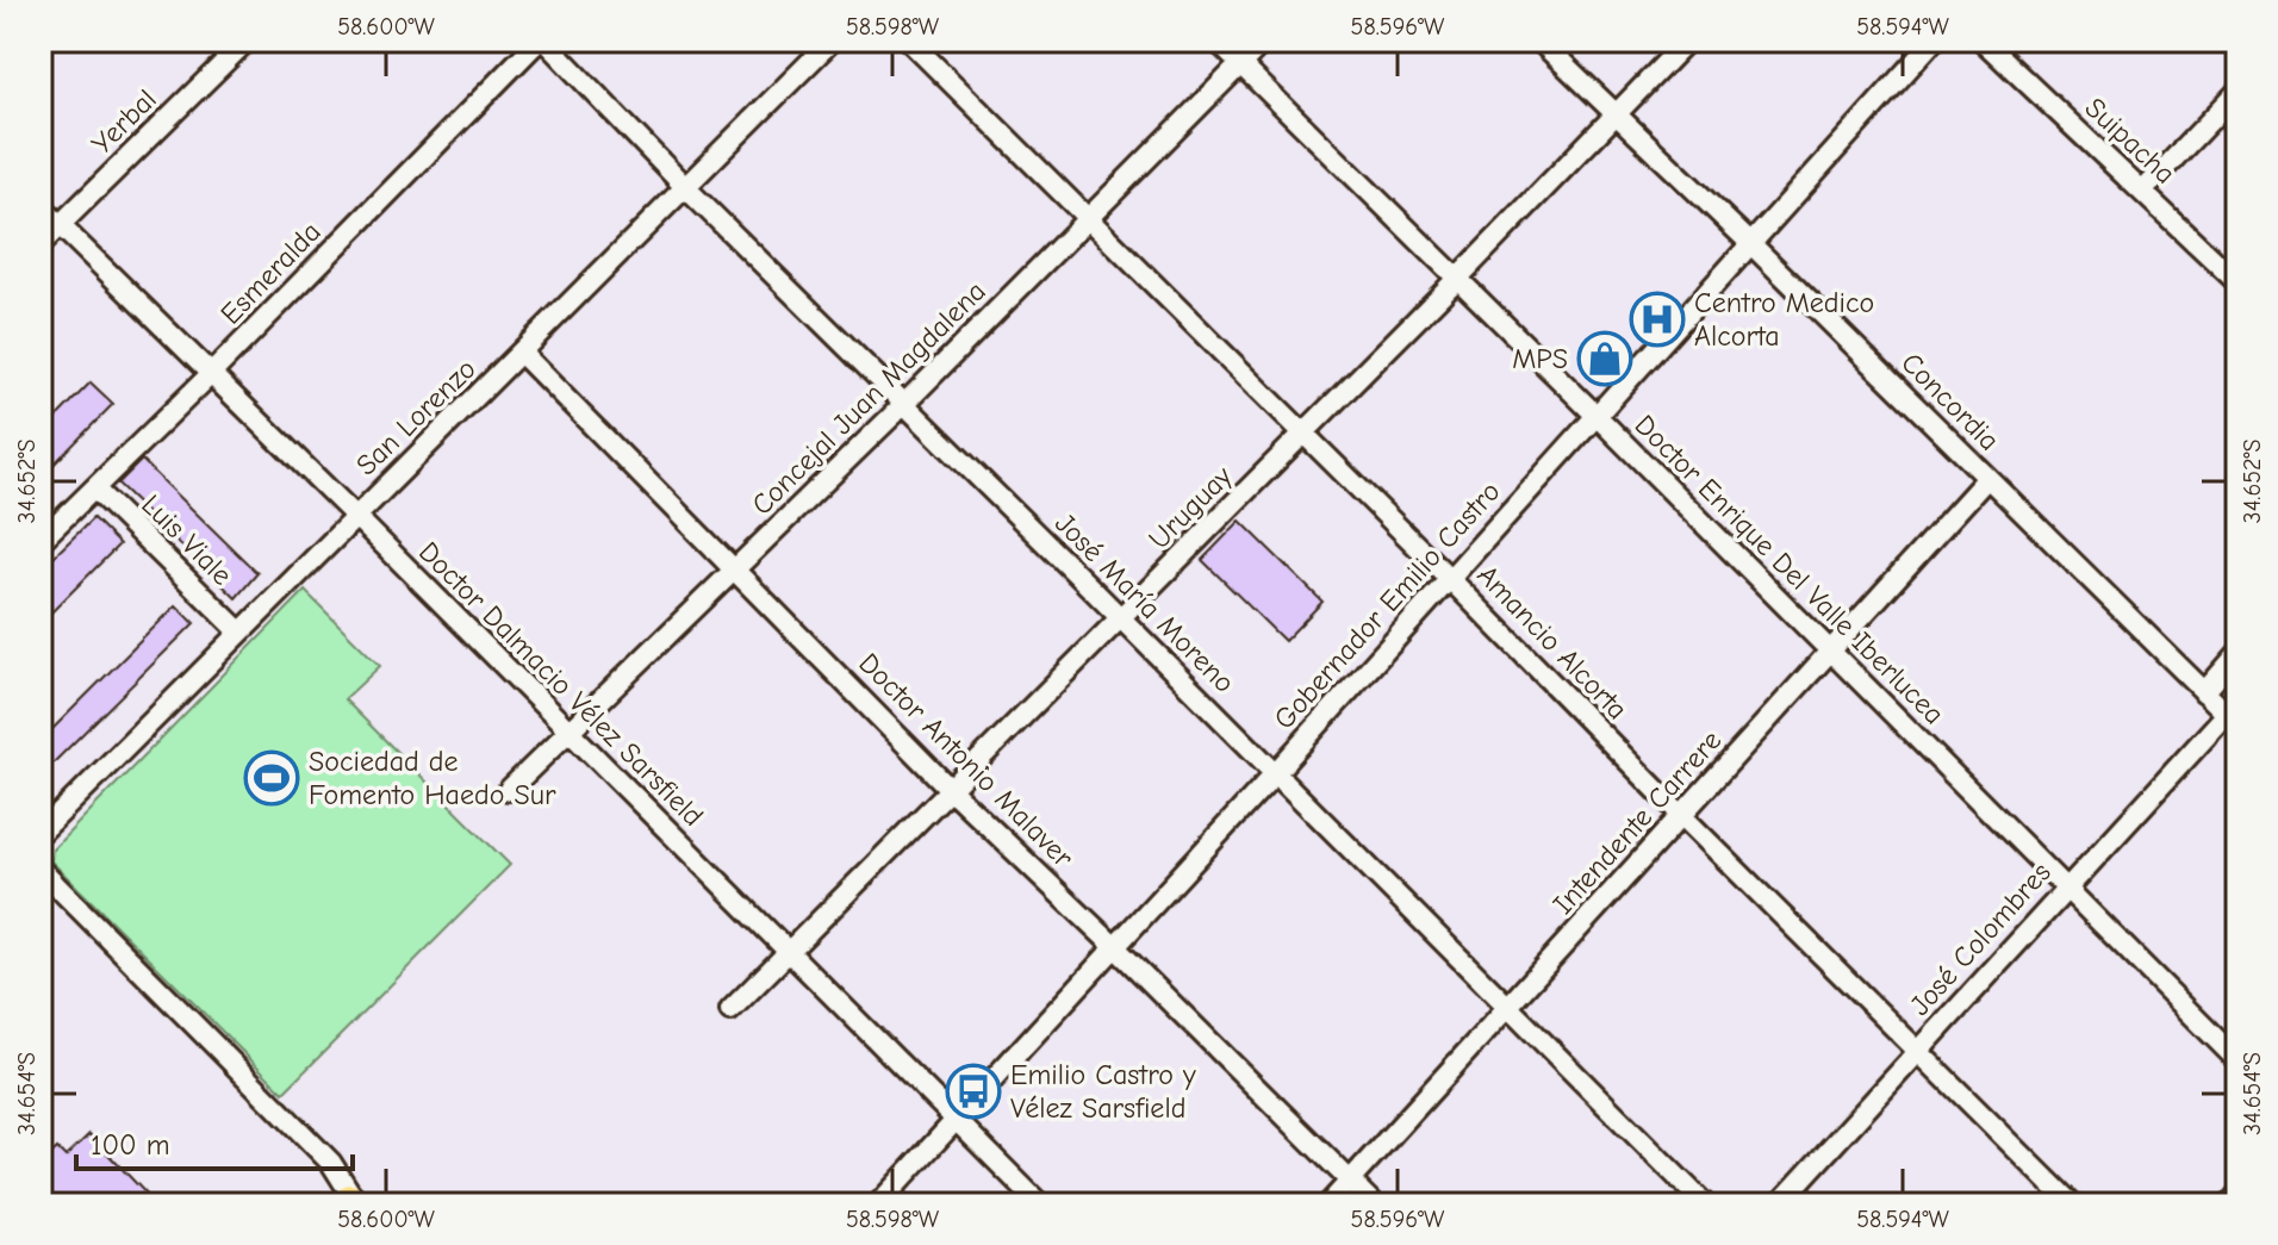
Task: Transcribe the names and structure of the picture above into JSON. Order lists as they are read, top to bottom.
{
  "streets": {
    "street": [
      "Yerbal",
      "Suipacha",
      "Esmeralda",
      "Concejal Juan Magdalena",
      "Concordia",
      "San Lorenzo",
      "Uruguay",
      "Luis Viale",
      "Doctor Enrique Del Valle Iberlucea",
      "José María Moreno",
      "Gobernador Emilio Castro",
      "Amancio Alcorta",
      "Doctor Dalmacio Vélez Sarsfield",
      "Doctor Antonio Malaver",
      "Intendente Carrere",
      "José Colombres"
    ]
  },
  "crossings": [
    ["Yerbal", "Doctor Dalmacio Vélez Sarsfield"],
    ["Esmeralda", "Luis Viale"],
    ["Esmeralda", "José María Moreno"],
    ["Esmeralda", "Doctor Dalmacio Vélez Sarsfield"],
    ["Concejal Juan Magdalena", "Doctor Enrique Del Valle Iberlucea"],
    ["Concejal Juan Magdalena", "José María Moreno"],
    ["Concejal Juan Magdalena", "Amancio Alcorta"],
    ["Concejal Juan Magdalena", "Doctor Dalmacio Vélez Sarsfield"],
    ["Concejal Juan Magdalena", "Doctor Antonio Malaver"],
    ["Concordia", "Uruguay"],
    ["Concordia", "Gobernador Emilio Castro"],
    ["Concordia", "Intendente Carrere"],
    ["Concordia", "José Colombres"],
    ["San Lorenzo", "Luis Viale"],
    ["San Lorenzo", "José María Moreno"],
    ["San Lorenzo", "Doctor Dalmacio Vélez Sarsfield"],
    ["San Lorenzo", "Doctor Antonio Malaver"],
    ["Uruguay", "Doctor Enrique Del Valle Iberlucea"],
    ["Uruguay", "José María Moreno"],
    ["Uruguay", "Amancio Alcorta"],
    ["Uruguay", "Doctor Dalmacio Vélez Sarsfield"],
    ["Uruguay", "Doctor Antonio Malaver"],
    ["Doctor Enrique Del Valle Iberlucea", "Gobernador Emilio Castro"],
    ["Doctor Enrique Del Valle Iberlucea", "Intendente Carrere"],
    ["Doctor Enrique Del Valle Iberlucea", "José Colombres"],
    ["José María Moreno", "Gobernador Emilio Castro"],
    ["José María Moreno", "Intendente Carrere"],
    ["Gobernador Emilio Castro", "Amancio Alcorta"],
    ["Gobernador Emilio Castro", "Doctor Dalmacio Vélez Sarsfield"],
    ["Gobernador Emilio Castro", "Doctor Antonio Malaver"],
    ["Amancio Alcorta", "Intendente Carrere"],
    ["Amancio Alcorta", "José Colombres"],
    ["Doctor Antonio Malaver", "Intendente Carrere"]
  ],
  "places": {
    "hospital": ["Centro Medico Alcorta"],
    "shop": ["MPS"],
    "sports": ["Sociedad de Fomento Haedo Sur"],
    "bus stop": ["Emilio Castro y Vélez Sarsfield"]
  },
  "scale_bar": "100 m",
  "coordinates": [
    "58.600°W",
    "58.598°W",
    "58.596°W",
    "58.594°W",
    "34.652°S",
    "34.654°S"
  ]
}
